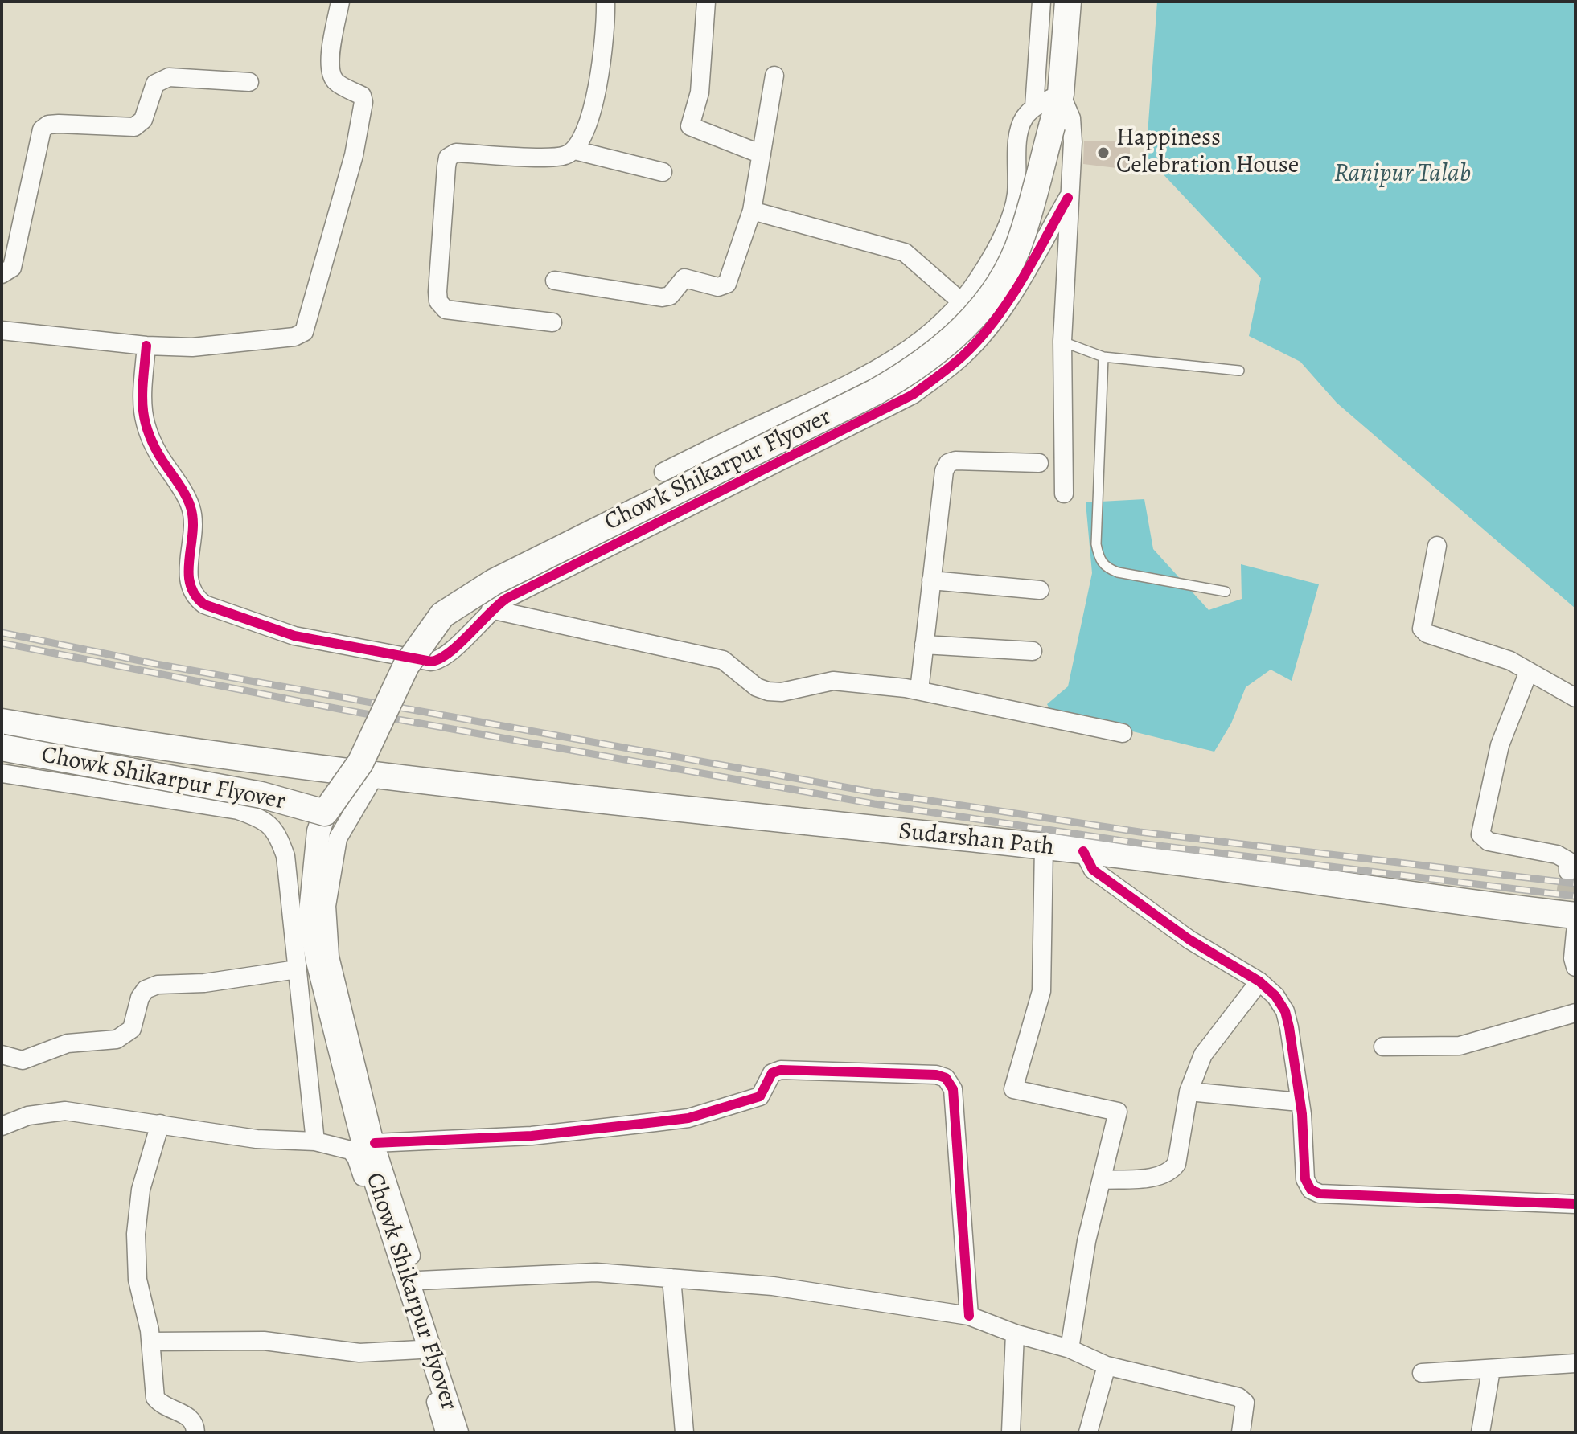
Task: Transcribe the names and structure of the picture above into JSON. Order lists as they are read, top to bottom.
{
  "streets": {
    "main road": ["Chowk Shikarpur Flyover", "Sudarshan Path"]
  },
  "water": ["Ranipur Talab"],
  "places": ["Happiness Celebration House"]
}
